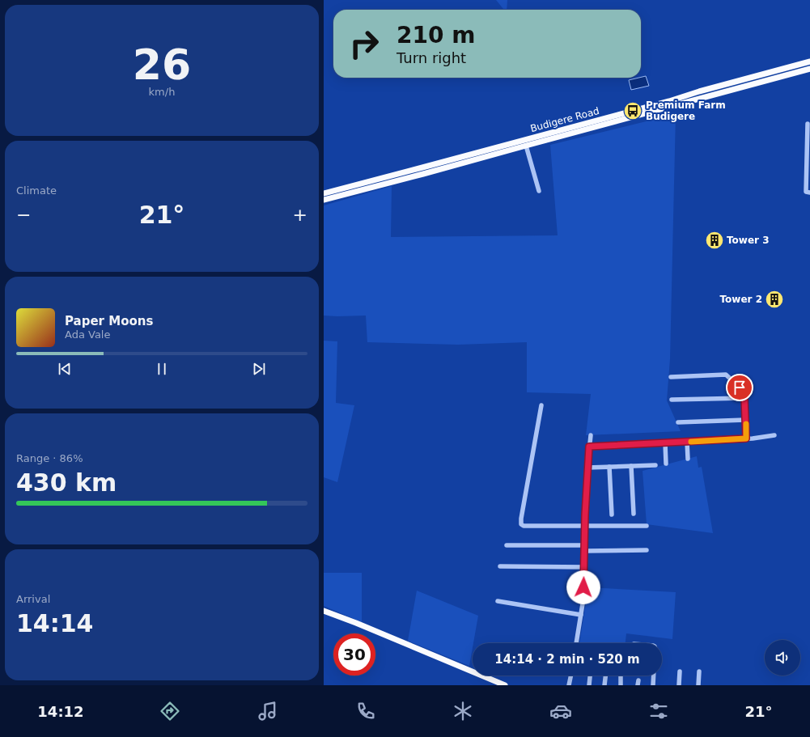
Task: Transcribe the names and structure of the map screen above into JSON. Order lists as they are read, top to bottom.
{
  "streets": {
    "main road": ["Budigere Road"]
  },
  "places": {
    "bus stop": ["Premium Farm Budigere"],
    "building": ["Tower 3", "Tower 2"]
  },
  "page": {
    "tile": [
      ["26", "km/h"],
      "Climate",
      ["Range · 86%", "430 km"],
      ["Arrival", "14:14"]
    ],
    "turn": ["210 m", "Turn right"],
    "heat": ["−", "21°", "+"],
    "song": ["Paper Moons", "Ada Vale"],
    "limit": "30",
    "trip": "14:14 · 2 min · 520 m",
    "tabs": ["14:12", "21°"]
  }
}
